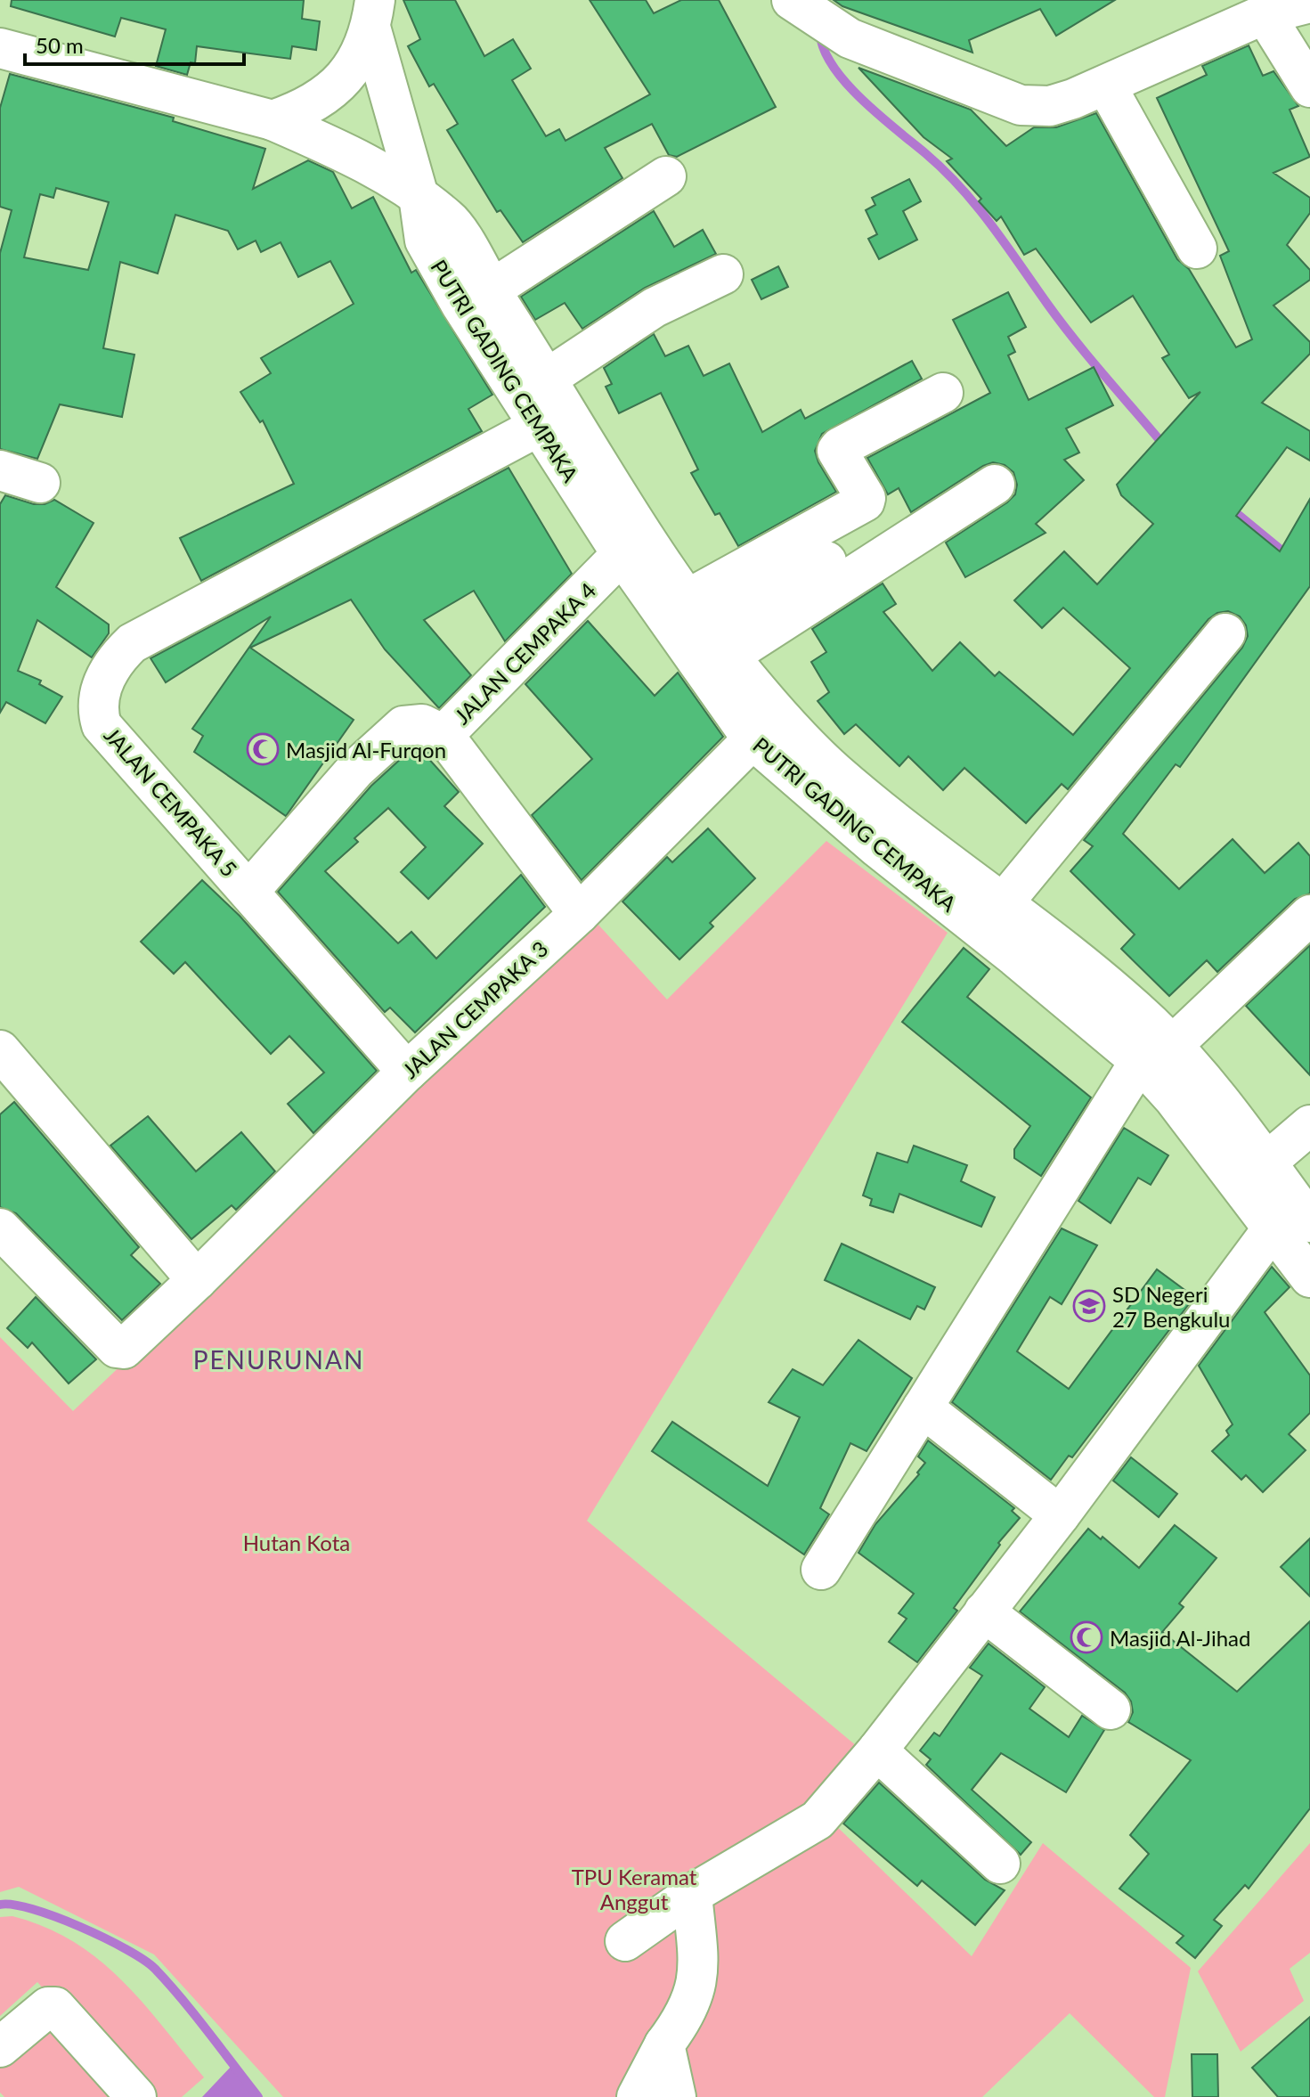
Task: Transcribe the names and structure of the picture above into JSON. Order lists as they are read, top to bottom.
{
  "streets": {
    "street": [
      "PUTRI GADING CEMPAKA",
      "JALAN CEMPAKA 4",
      "JALAN CEMPAKA 5",
      "JALAN CEMPAKA 3"
    ]
  },
  "crossings": [
    ["PUTRI GADING CEMPAKA", "JALAN CEMPAKA 4"],
    ["PUTRI GADING CEMPAKA", "JALAN CEMPAKA 5"],
    ["PUTRI GADING CEMPAKA", "JALAN CEMPAKA 3"],
    ["JALAN CEMPAKA 4", "JALAN CEMPAKA 3"],
    ["JALAN CEMPAKA 5", "JALAN CEMPAKA 3"]
  ],
  "districts": ["PENURUNAN"],
  "parks": ["Hutan Kota", "TPU Keramat Anggut"],
  "places": {
    "mosque": ["Masjid Al-Furqon", "Masjid Al-Jihad"],
    "school or university": ["SD Negeri 27 Bengkulu"]
  },
  "scale_bar": "50 m"
}
